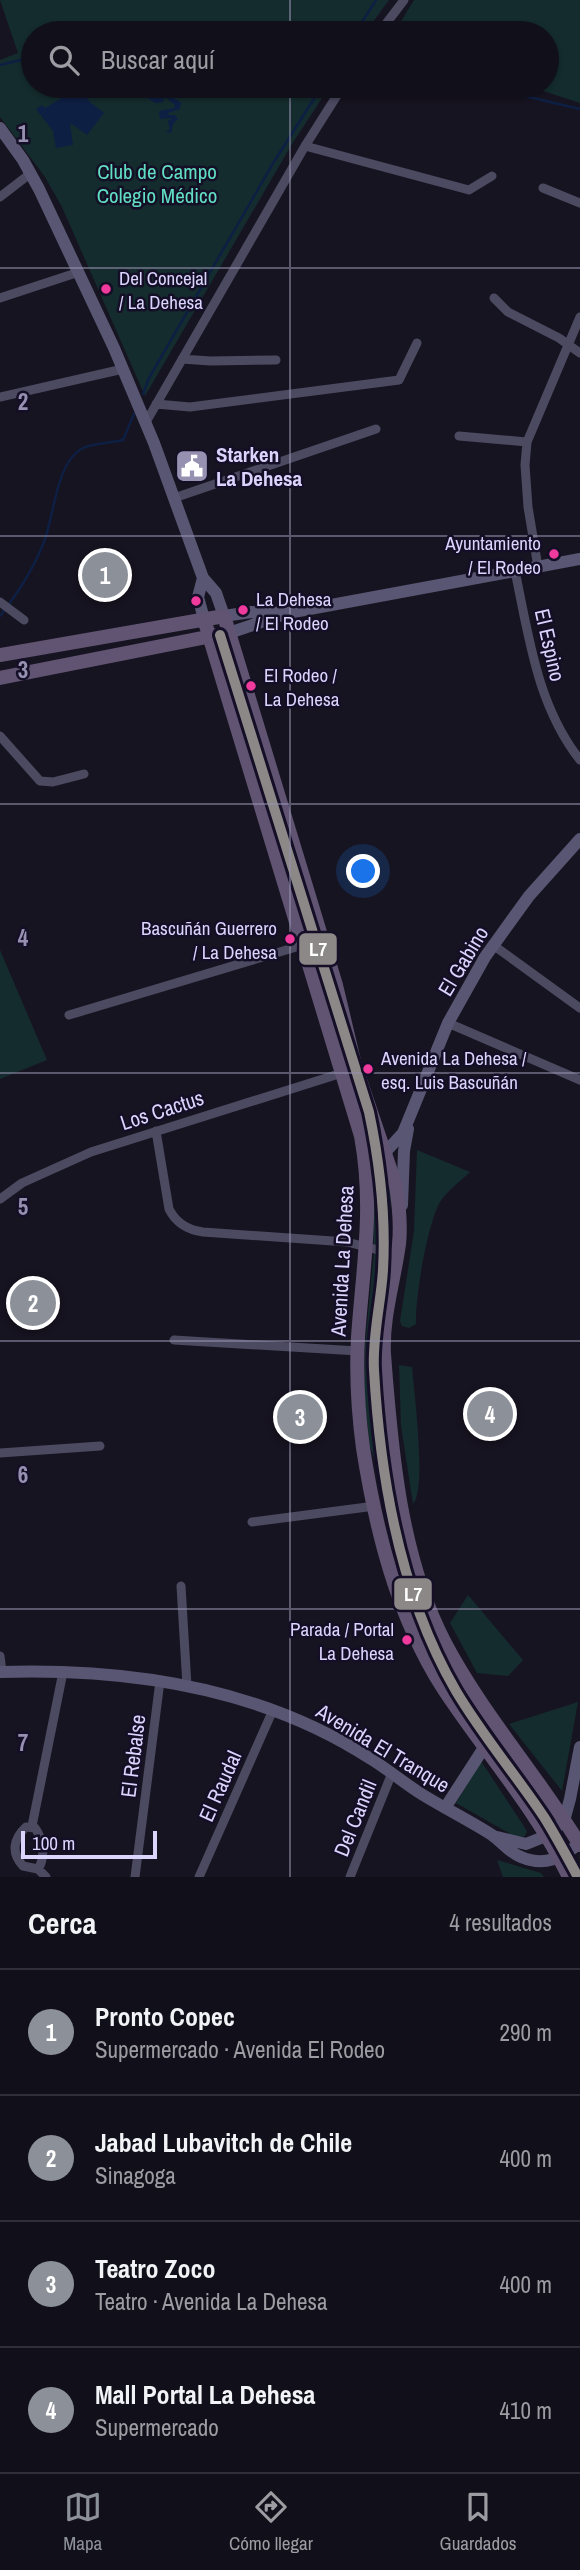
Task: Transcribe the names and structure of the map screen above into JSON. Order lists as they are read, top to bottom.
{
  "streets": {
    "main road": ["El Gabino", "Avenida La Dehesa", "Avenida El Tranque"],
    "street": [
      "El Espino",
      "Los Cactus",
      "El Rebalse",
      "El Raudal",
      "Del Candil"
    ]
  },
  "crossings": [
    ["El Gabino", "Avenida La Dehesa"],
    ["Los Cactus", "Avenida La Dehesa"],
    ["Avenida La Dehesa", "Avenida El Tranque"],
    ["Avenida El Tranque", "El Rebalse"],
    ["Avenida El Tranque", "El Raudal"],
    ["Avenida El Tranque", "Del Candil"]
  ],
  "parks": ["Club de Campo Colegio Médico"],
  "places": {
    "other": [
      "Del Concejal / La Dehesa",
      "Ayuntamiento / El Rodeo",
      "La Dehesa / El Rodeo",
      "El Rodeo / La Dehesa",
      "Bascuñán Guerrero / La Dehesa",
      "Avenida La Dehesa / esq. Luis Bascuñán",
      "Parada / Portal La Dehesa"
    ],
    "public building": ["Starken La Dehesa"]
  },
  "lines": ["transit line L7"],
  "scale_bar": "100 m",
  "page": {
    "search": "Buscar aquí",
    "pins": [
      "1",
      "2",
      "4",
      "3"
    ],
    "scale": "100 m",
    "heading": ["Cerca", "4 resultados"],
    "list": [
      {
        "mark": "1",
        "name": "Pronto Copec",
        "note": "Supermercado · Avenida El Rodeo",
        "value": "290 m"
      },
      {
        "mark": "2",
        "name": "Jabad Lubavitch de Chile",
        "note": "Sinagoga",
        "value": "400 m"
      },
      {
        "mark": "3",
        "name": "Teatro Zoco",
        "note": "Teatro · Avenida La Dehesa",
        "value": "400 m"
      },
      {
        "mark": "4",
        "name": "Mall Portal La Dehesa",
        "note": "Supermercado",
        "value": "410 m"
      }
    ],
    "nav": ["Mapa", "Cómo llegar", "Guardados"]
  },
  "grid": {
    "rows": [
      "1",
      "2",
      "3",
      "4",
      "5",
      "6",
      "7"
    ]
  }
}
